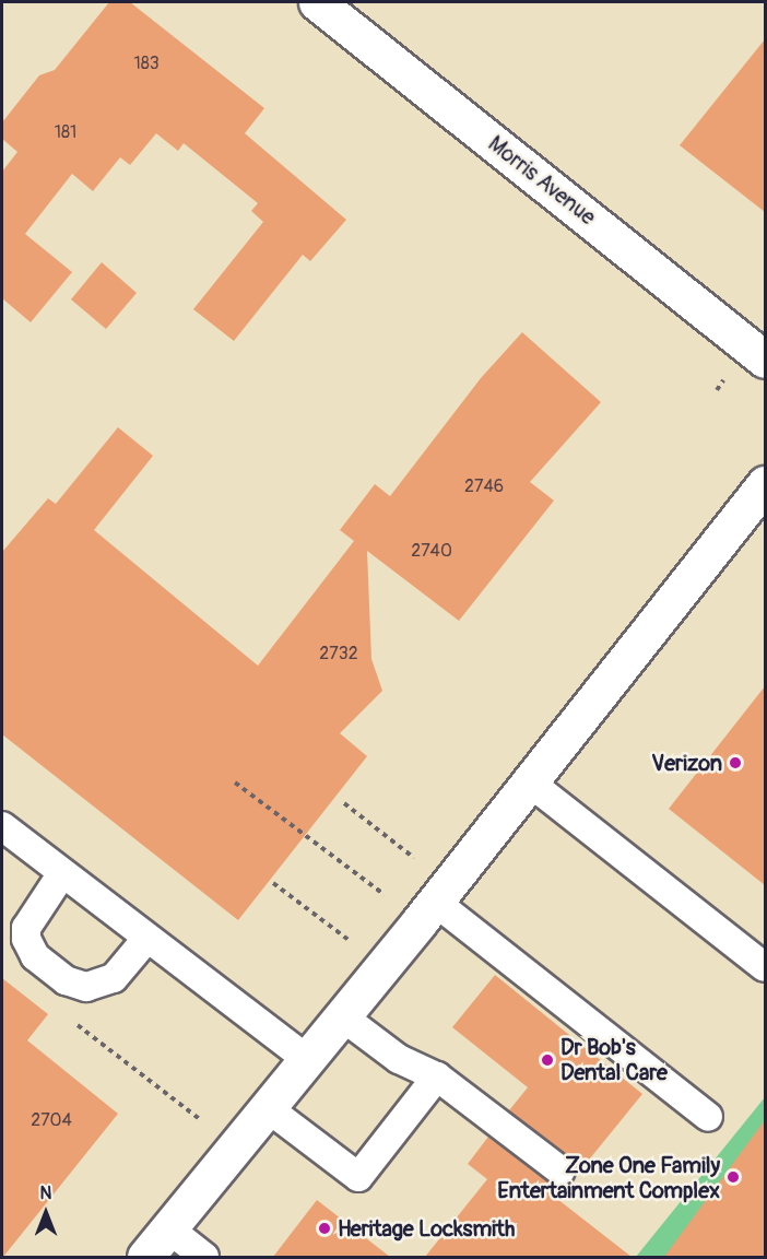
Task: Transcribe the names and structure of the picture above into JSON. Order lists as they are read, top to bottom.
{
  "streets": {
    "main road": ["Morris Avenue"]
  },
  "places": [
    "Verizon",
    "Dr Bob's Dental Care",
    "Zone One Family Entertainment Complex",
    "Heritage Locksmith"
  ],
  "house_numbers": [
    "183",
    "181",
    "2746",
    "2740",
    "2732",
    "2704"
  ],
  "north": "top"
}
